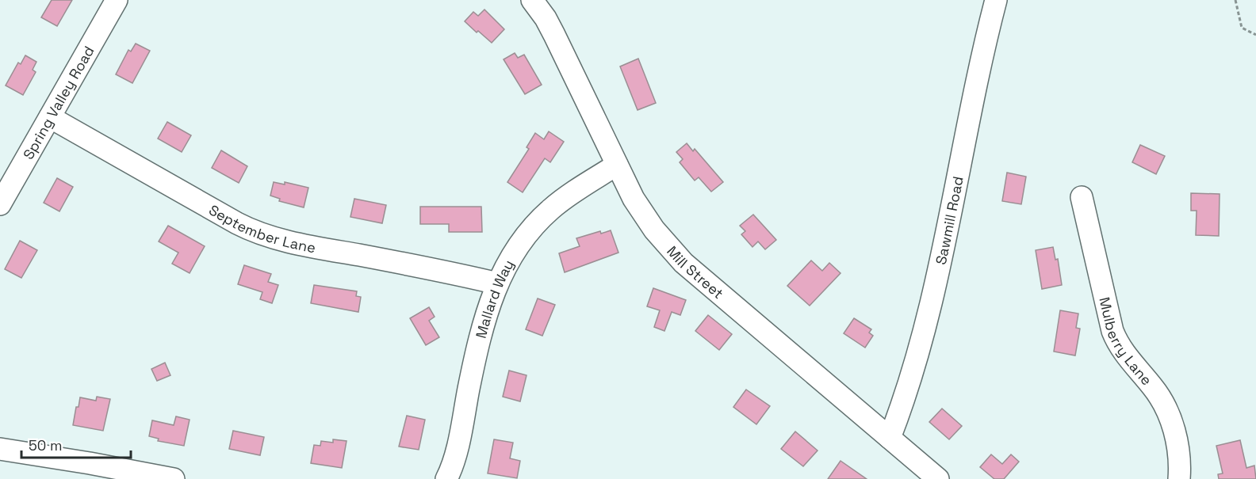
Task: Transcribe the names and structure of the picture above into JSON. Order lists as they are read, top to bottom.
{
  "streets": {
    "street": [
      "Spring Valley Road",
      "Sawmill Road",
      "September Lane",
      "Mill Street",
      "Mallard Way",
      "Mulberry Lane"
    ]
  },
  "crossings": [
    ["Spring Valley Road", "September Lane"],
    ["Sawmill Road", "Mill Street"],
    ["September Lane", "Mallard Way"],
    ["Mill Street", "Mallard Way"]
  ],
  "scale_bar": "50 m"
}
